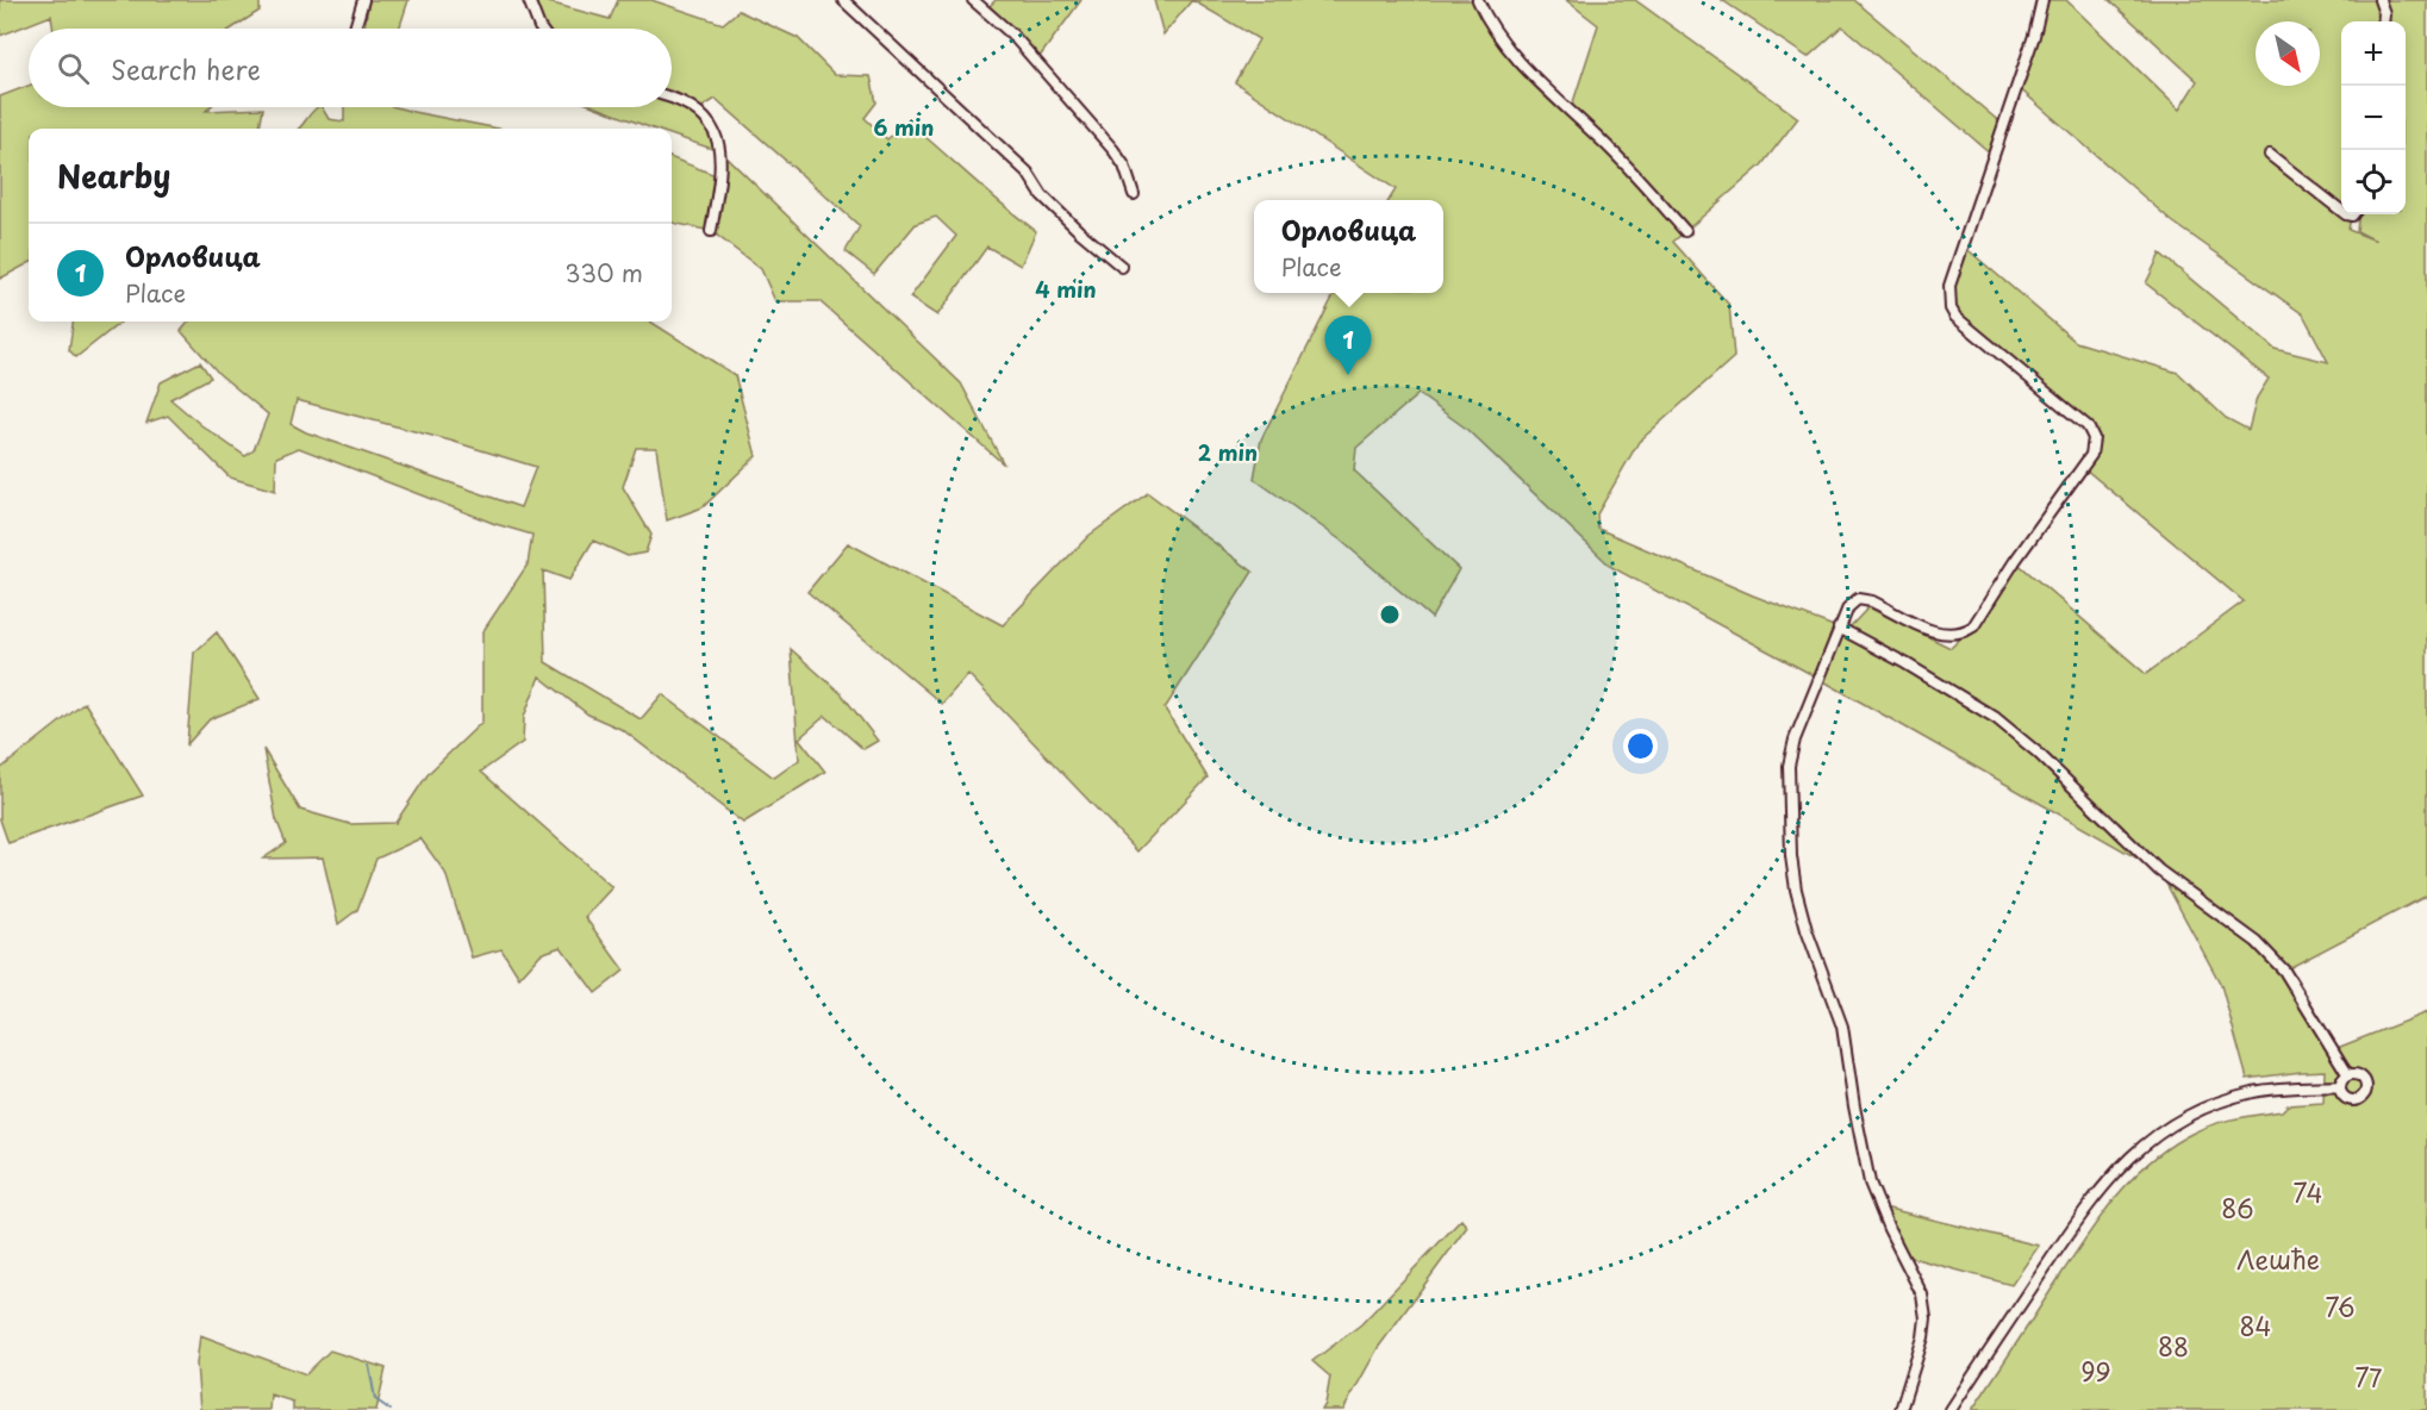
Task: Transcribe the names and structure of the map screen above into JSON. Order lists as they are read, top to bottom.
{
  "parks": [
    "74",
    "86",
    "Лешће",
    "76",
    "84",
    "88",
    "99",
    "77"
  ],
  "north": "bottom right",
  "page": {
    "map_buttons": ["+", "−"],
    "search": "Search here",
    "heading": "Nearby",
    "popup": ["Орловица", "Place"],
    "list": [
      {
        "mark": "1",
        "name": "Орловица",
        "note": "Place",
        "value": "330 m"
      }
    ],
    "pins": "1"
  },
  "rings": ["6 min", "4 min", "2 min"]
}
